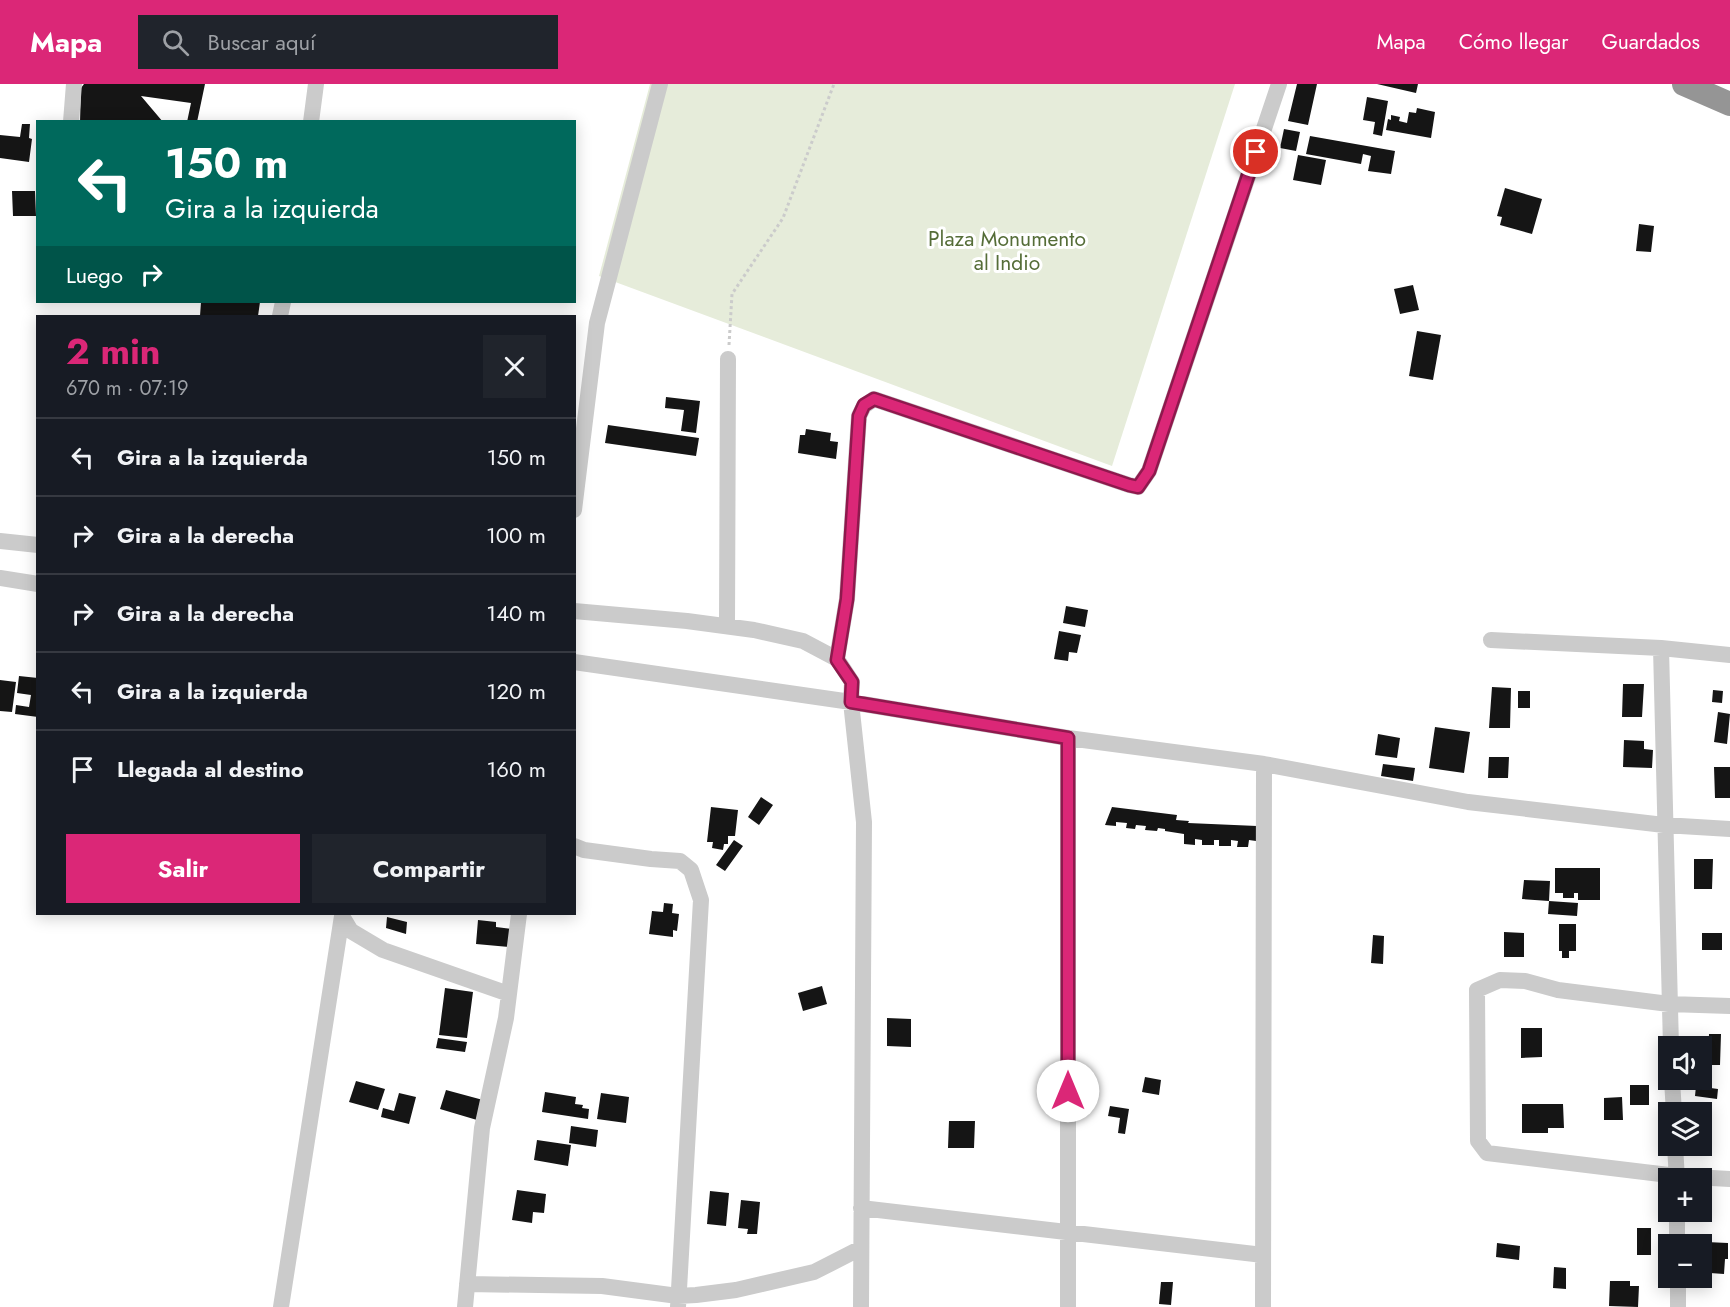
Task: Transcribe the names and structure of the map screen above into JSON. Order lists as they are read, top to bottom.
{
  "parks": ["Plaza Monumento al Indio"],
  "page": {
    "header": "Mapa",
    "search": "Buscar aquí",
    "nav": ["Mapa", "Cómo llegar", "Guardados"],
    "turn": ["150 m", "Gira a la izquierda"],
    "then": "Luego",
    "heading": ["2 min", "670 m · 07:19"],
    "list": [
      {
        "name": "Gira a la izquierda",
        "value": "150 m"
      },
      {
        "name": "Gira a la derecha",
        "value": "100 m"
      },
      {
        "name": "Gira a la derecha",
        "value": "140 m"
      },
      {
        "name": "Gira a la izquierda",
        "value": "120 m"
      },
      {
        "name": "Llegada al destino",
        "value": "160 m"
      }
    ],
    "buttons": ["Salir", "Compartir"],
    "map_buttons": ["+", "−"]
  }
}
